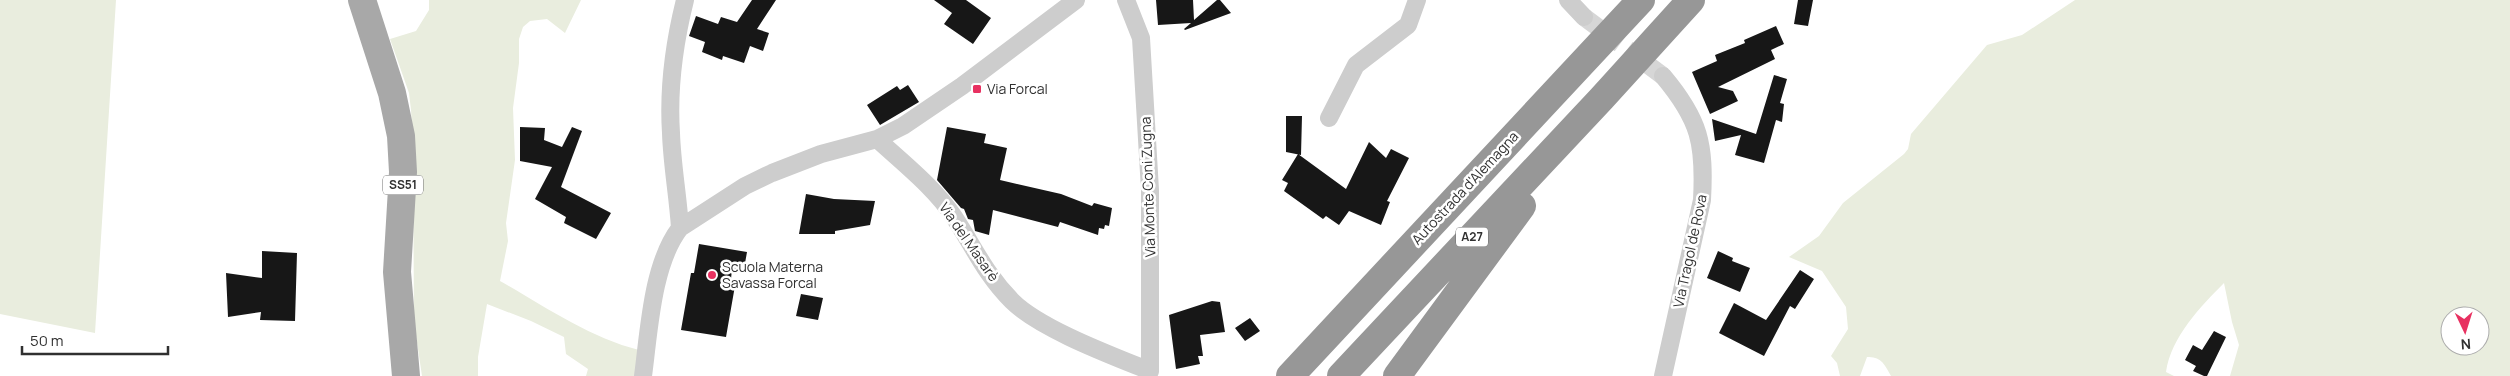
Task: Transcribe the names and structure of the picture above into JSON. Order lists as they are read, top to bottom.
{
  "streets": {
    "highway": ["Autostrada d'Alemagna", "A27"],
    "main road": ["SS51"],
    "street": ["Via Monte Coni Zugna", "Via del Masarè", "Via Tragol de Rova"]
  },
  "crossings": [
    ["Via Monte Coni Zugna", "Via del Masarè"]
  ],
  "places": {
    "transit": ["Via Forcal"],
    "other": ["Scuola Materna Savassa Forcal"]
  },
  "scale_bar": "50 m",
  "north": "bottom"
}
